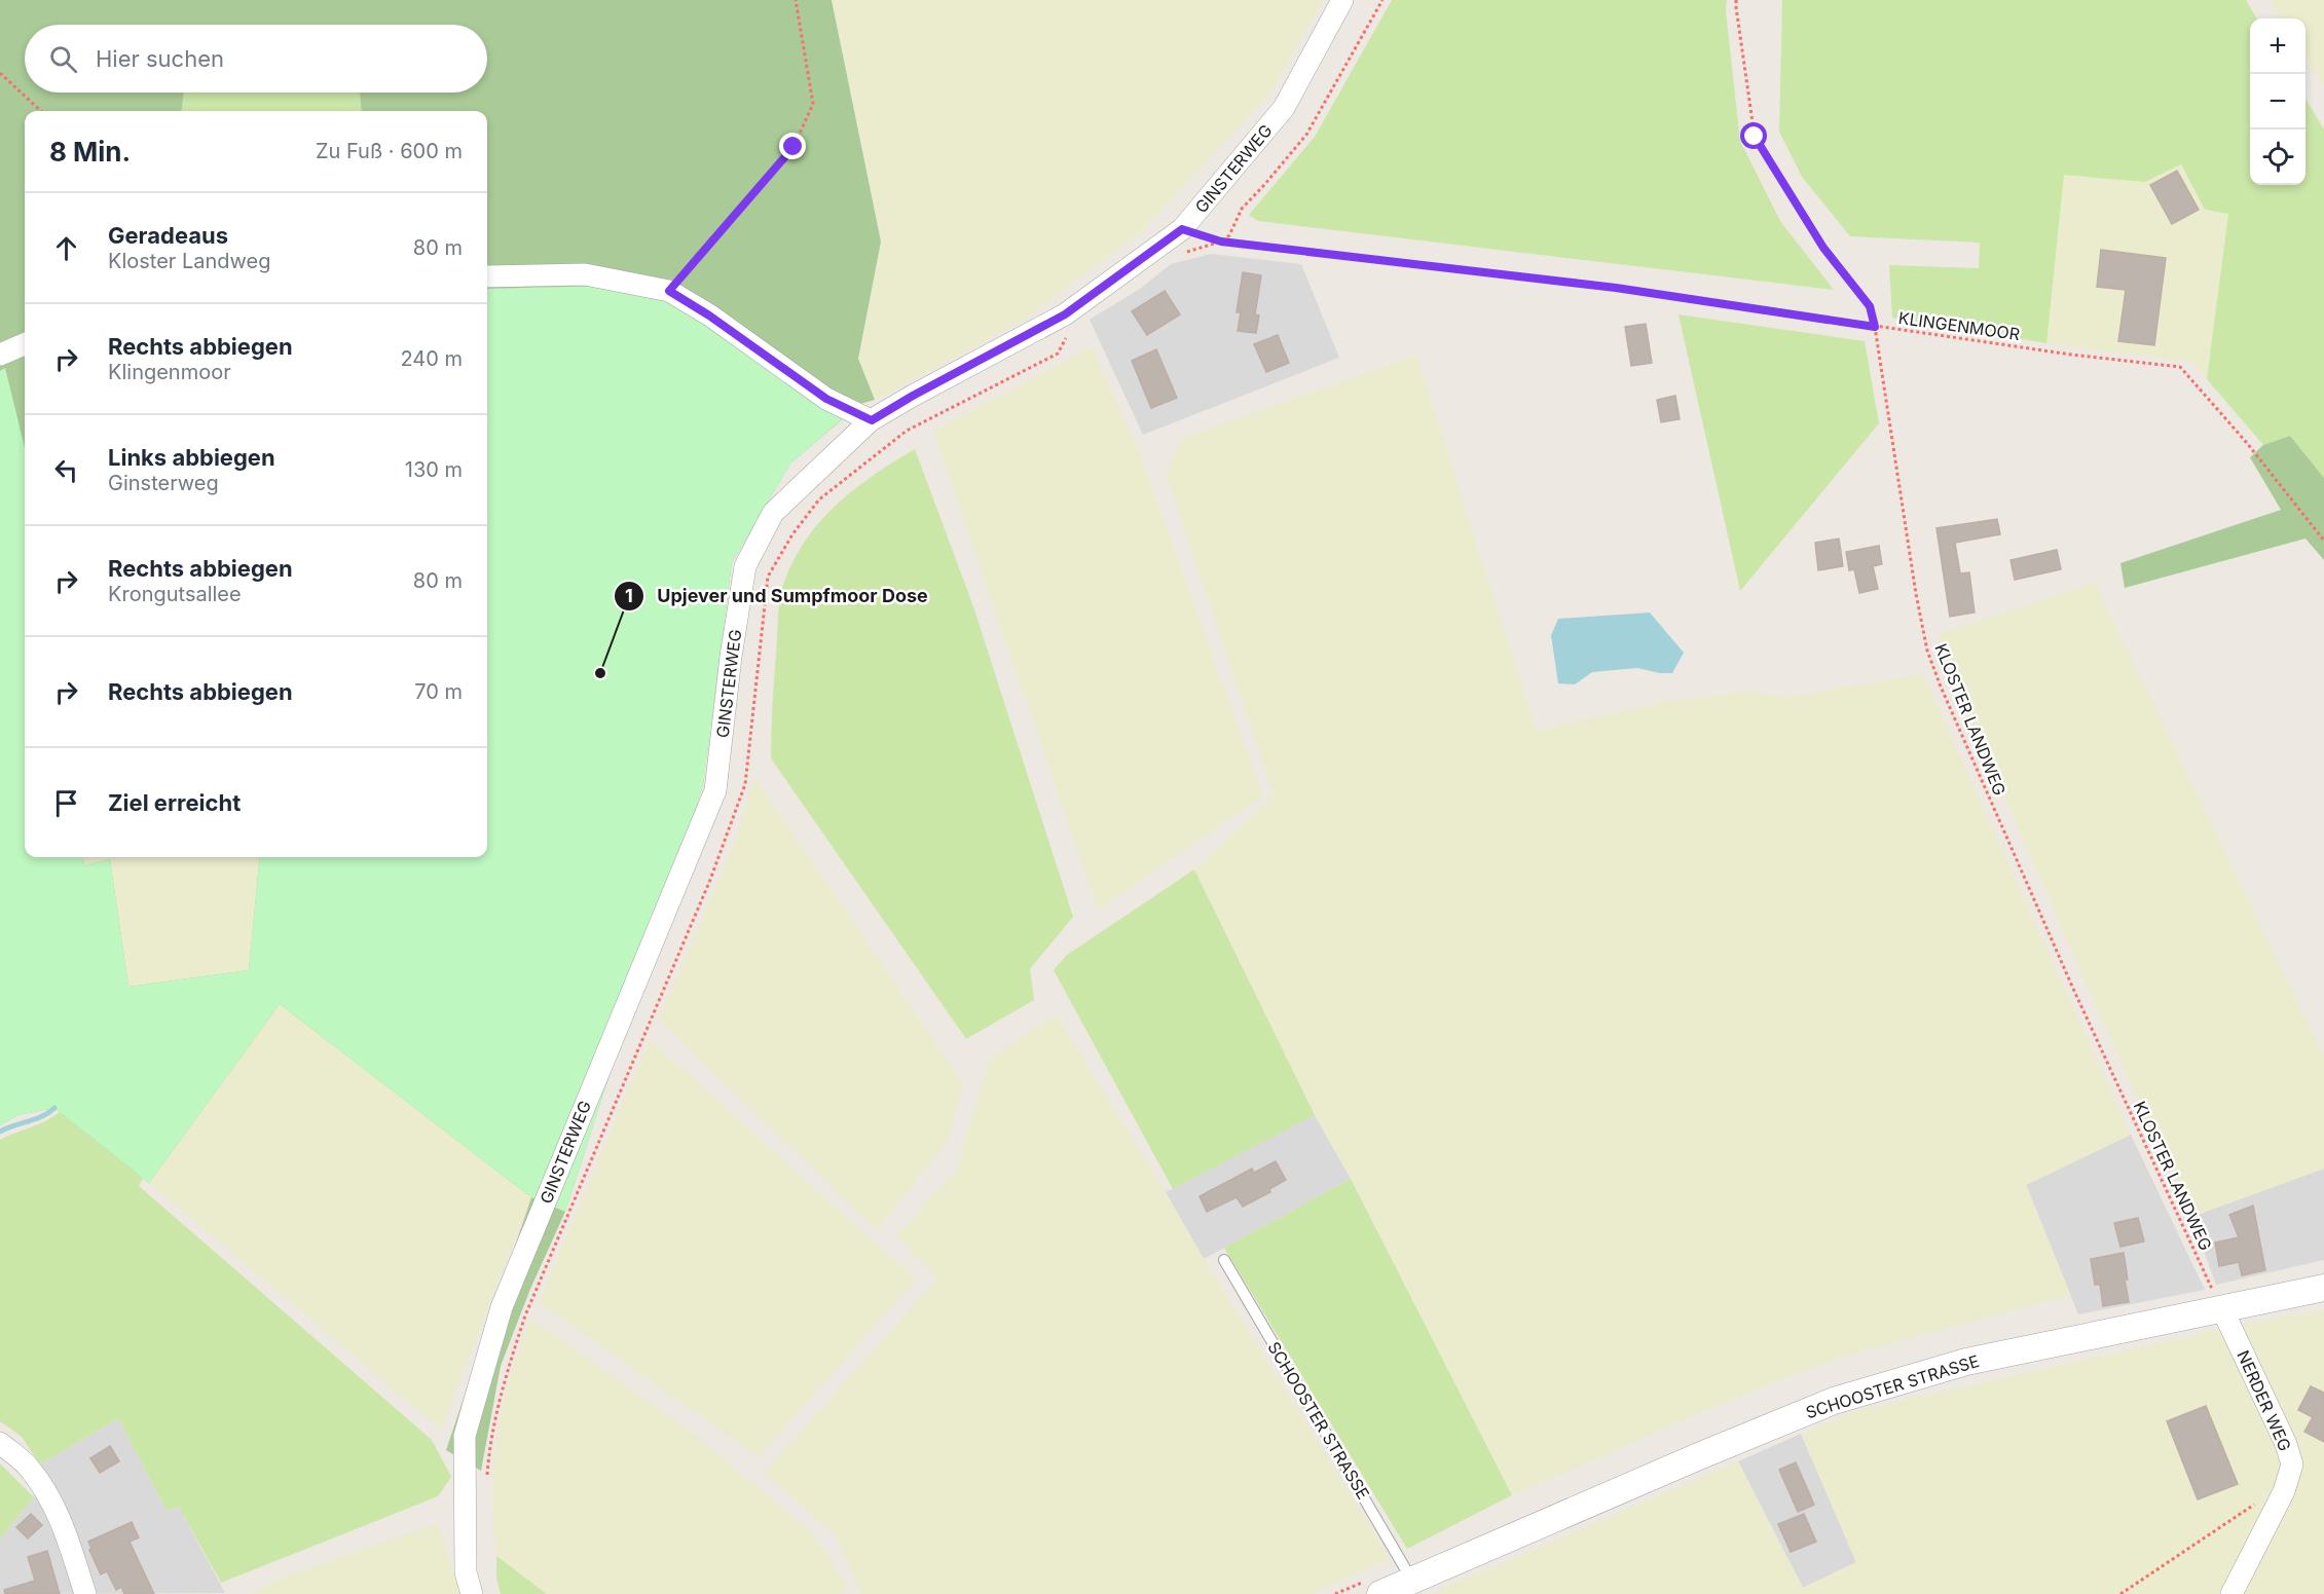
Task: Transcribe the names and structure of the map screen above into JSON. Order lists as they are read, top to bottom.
{
  "streets": {
    "street": ["GINSTERWEG", "SCHOOSTER STRASSE", "NERDER WEG"],
    "path": ["KLINGENMOOR", "KLOSTER LANDWEG"]
  },
  "crossings": [
    ["GINSTERWEG", "KLINGENMOOR"],
    ["KLINGENMOOR", "KLOSTER LANDWEG"],
    ["KLOSTER LANDWEG", "SCHOOSTER STRASSE"],
    ["KLOSTER LANDWEG", "NERDER WEG"],
    ["SCHOOSTER STRASSE", "NERDER WEG"]
  ],
  "places": ["Upjever und Sumpfmoor Dose"],
  "page": {
    "map_buttons": ["+", "−"],
    "search": "Hier suchen",
    "heading": ["8 Min.", "Zu Fuß · 600 m"],
    "list": [
      ["Geradeaus", "Kloster Landweg", "80 m"],
      ["Rechts abbiegen", "Klingenmoor", "240 m"],
      ["Links abbiegen", "Ginsterweg", "130 m"],
      ["Rechts abbiegen", "Krongutsallee", "80 m"],
      ["Rechts abbiegen", "70 m"],
      "Ziel erreicht"
    ]
  }
}
